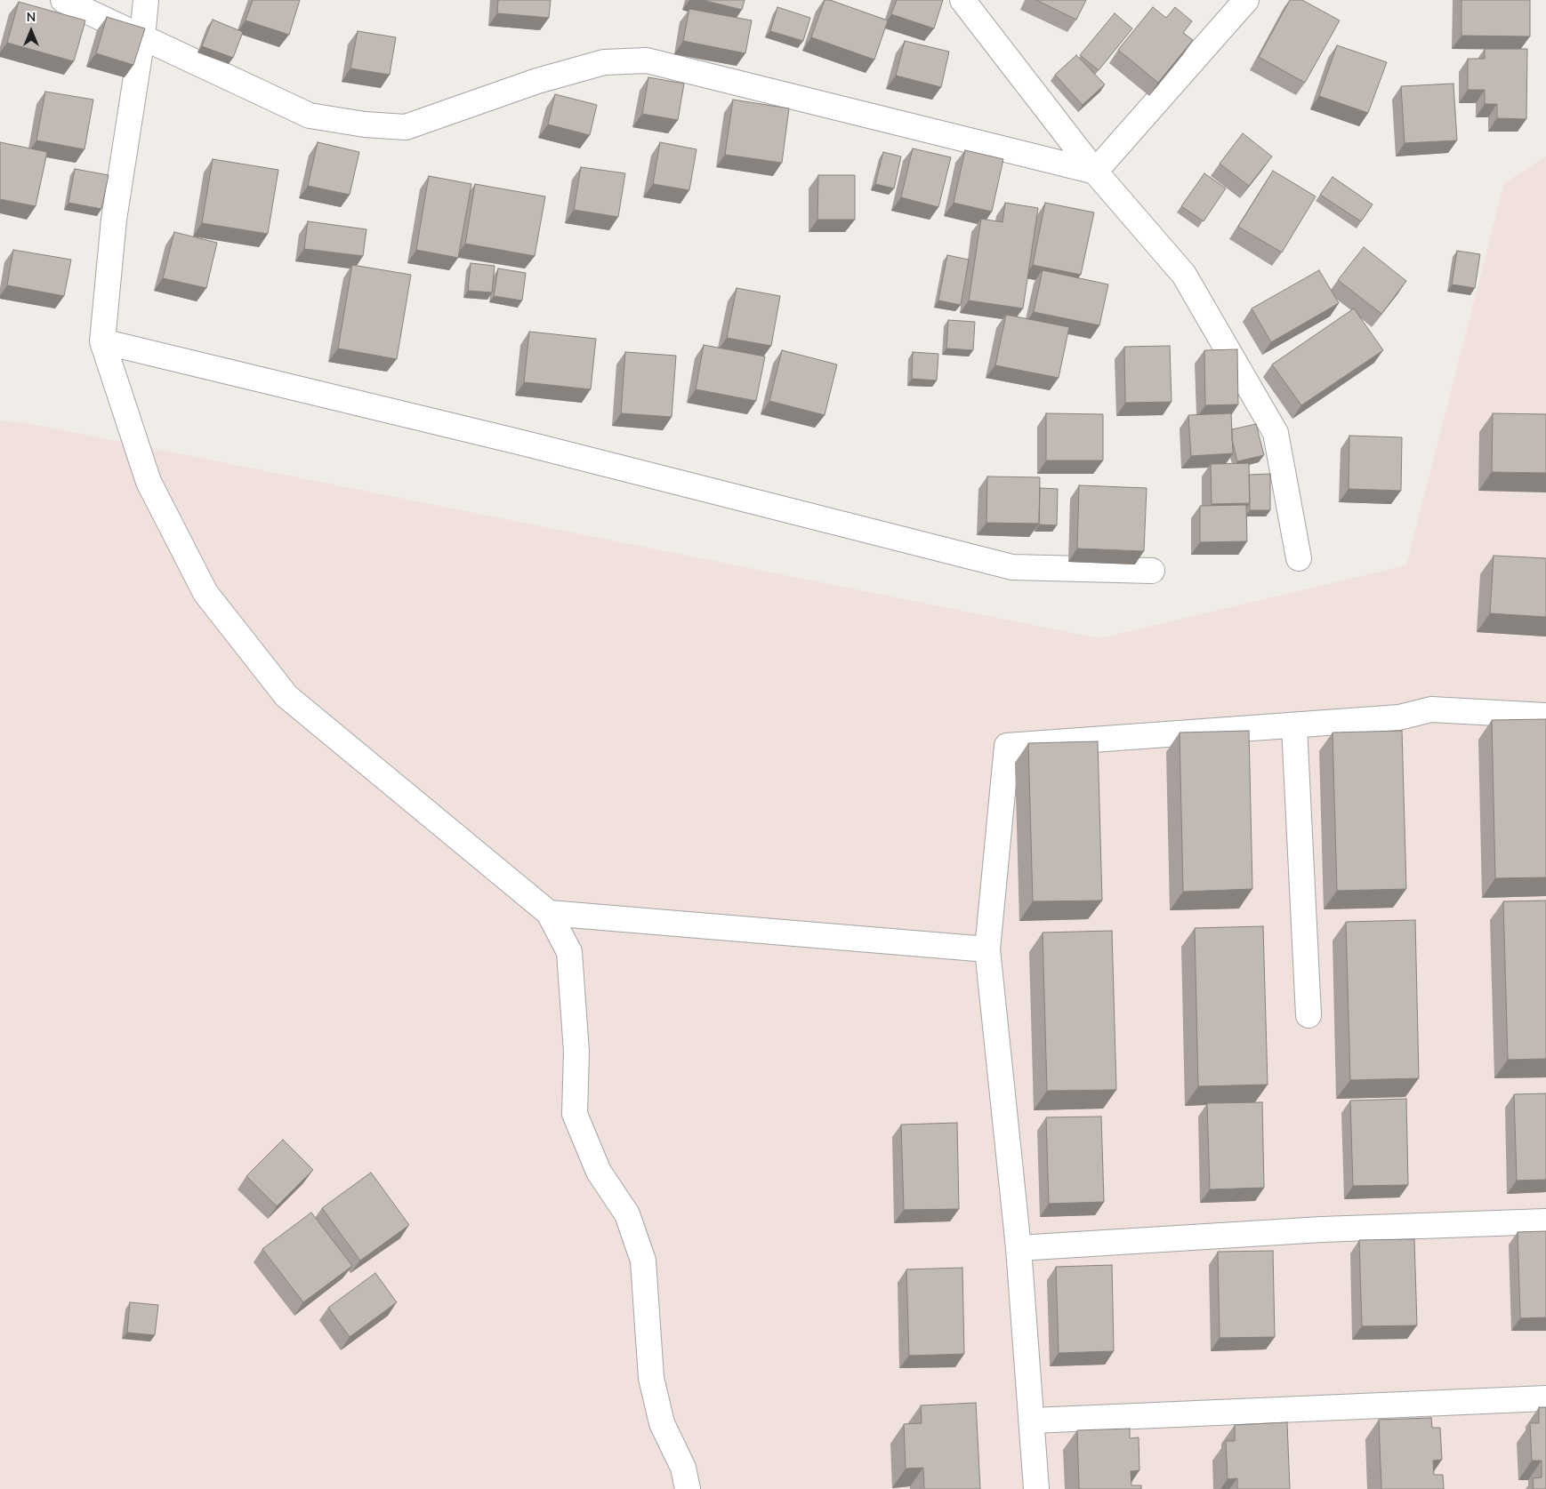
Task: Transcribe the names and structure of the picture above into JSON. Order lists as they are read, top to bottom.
{
  "north": "top"
}
